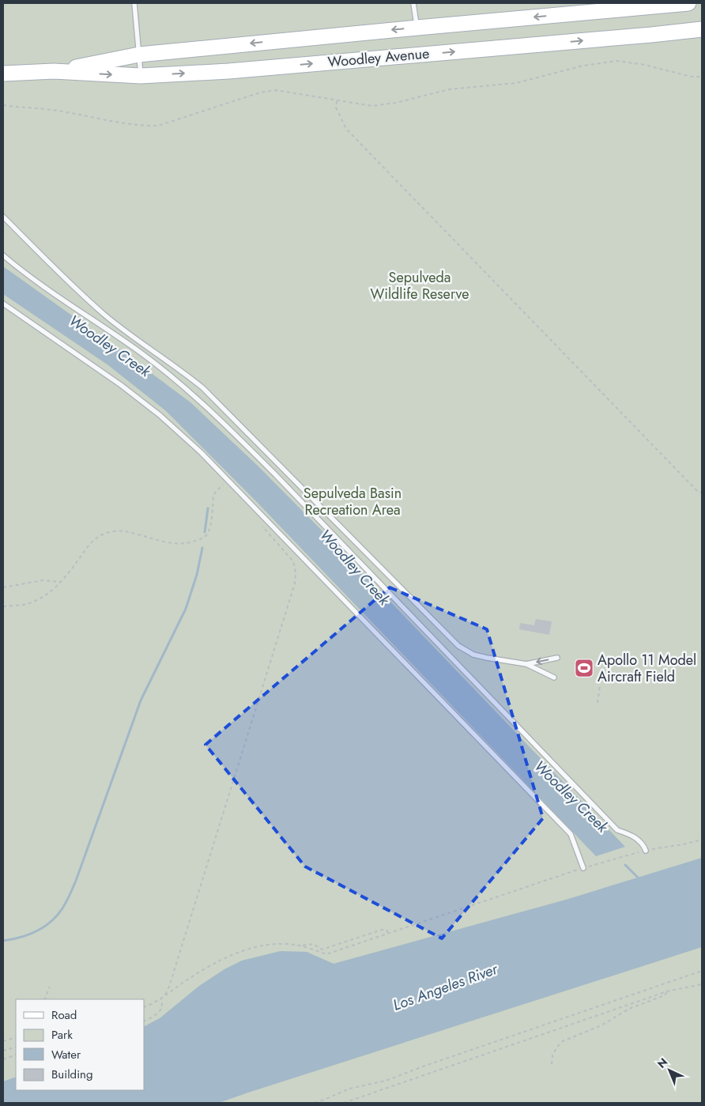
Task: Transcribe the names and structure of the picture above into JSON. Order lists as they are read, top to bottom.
{
  "streets": {
    "main road": ["Woodley Avenue"]
  },
  "water": ["Woodley Creek", "Los Angeles River"],
  "parks": ["Sepulveda Wildlife Reserve", "Sepulveda Basin Recreation Area"],
  "places": {
    "sports": ["Apollo 11 Model Aircraft Field"]
  },
  "legend": [
    "Road",
    "Park",
    "Water",
    "Building"
  ],
  "north": "top left"
}
